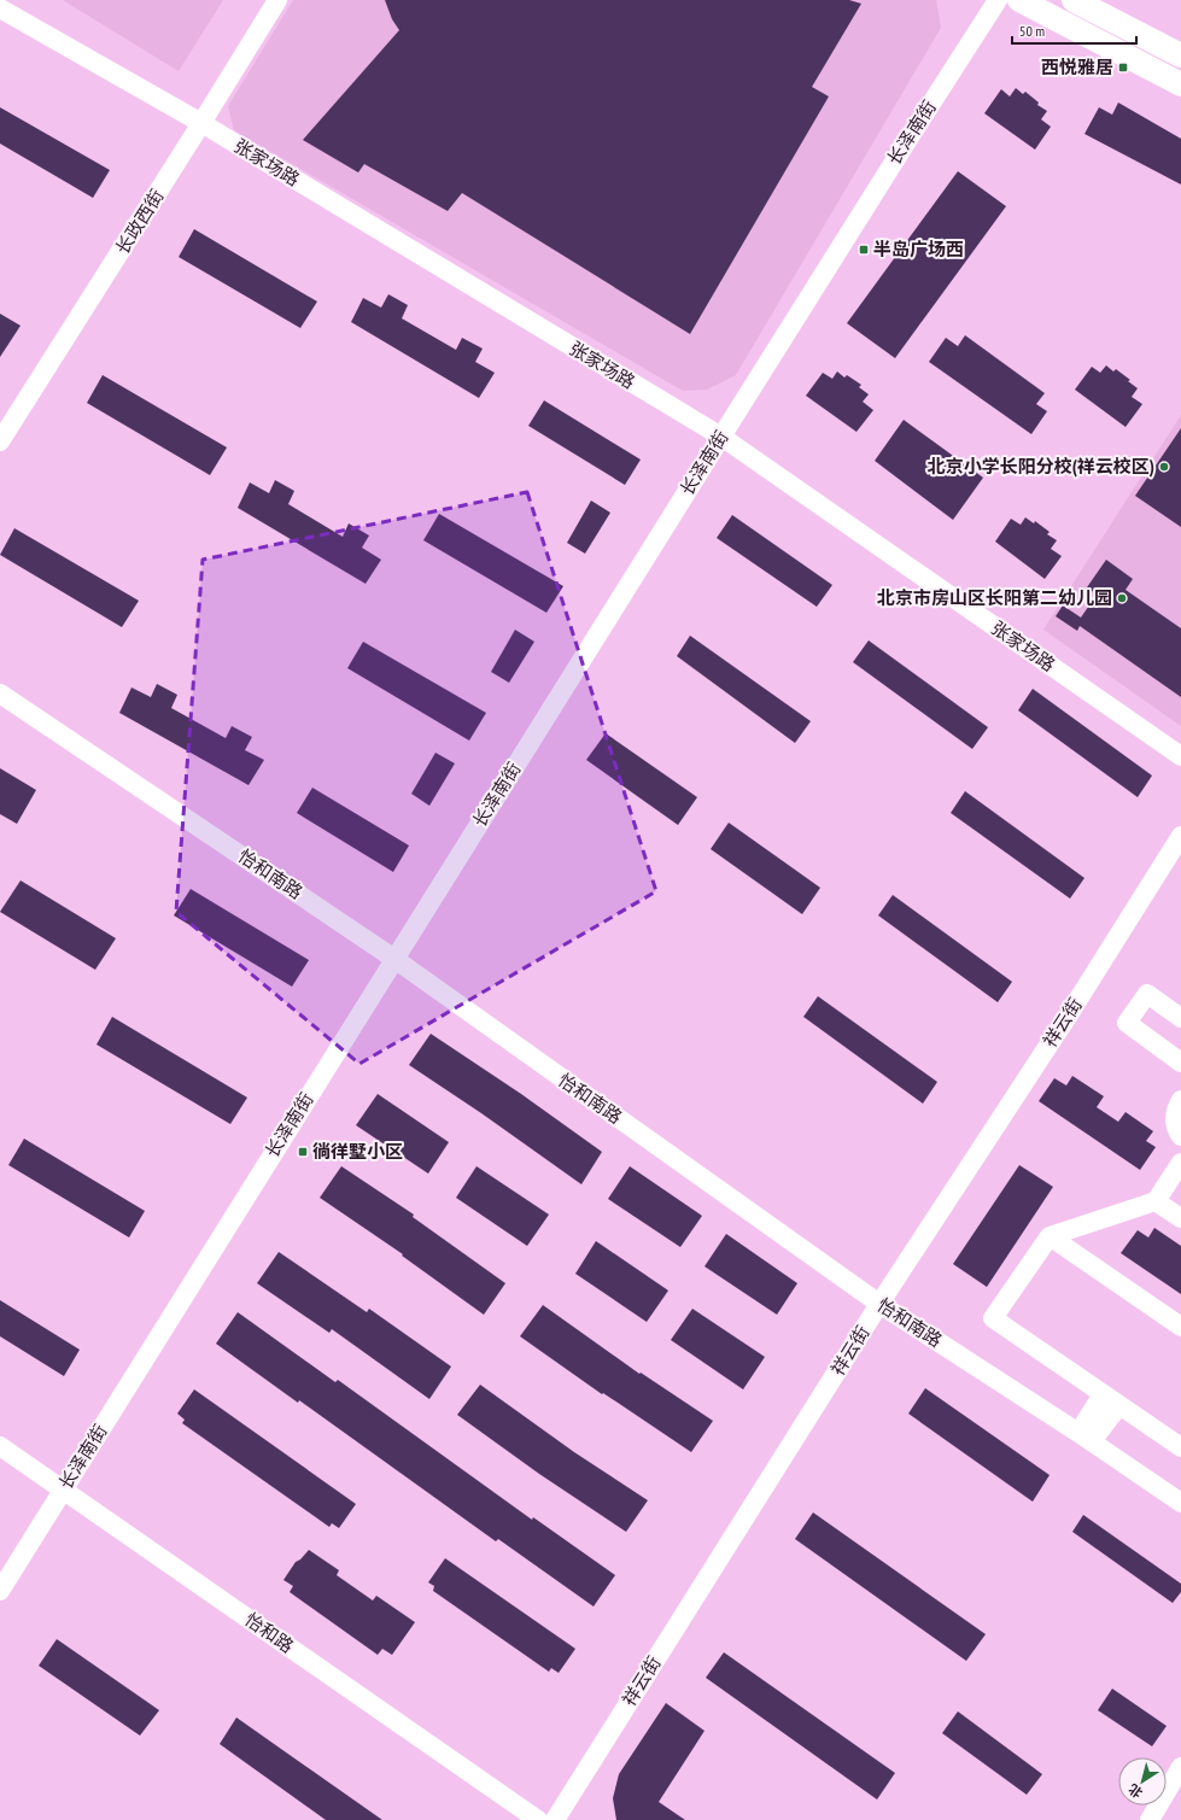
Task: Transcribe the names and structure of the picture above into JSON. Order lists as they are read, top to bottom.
{
  "streets": {
    "street": [
      "长泽南街",
      "张家场路",
      "长政西街",
      "怡和南路",
      "祥云街",
      "怡和路"
    ]
  },
  "crossings": [
    ["长泽南街", "张家场路"],
    ["长泽南街", "怡和南路"],
    ["长泽南街", "怡和路"],
    ["张家场路", "长政西街"],
    ["怡和南路", "祥云街"]
  ],
  "places": {
    "transit": ["西悦雅居", "半岛广场西", "徜徉墅小区"],
    "other": ["北京小学长阳分校(祥云校区)", "北京市房山区长阳第二幼儿园"]
  },
  "scale_bar": "50 m",
  "north": "bottom left"
}
